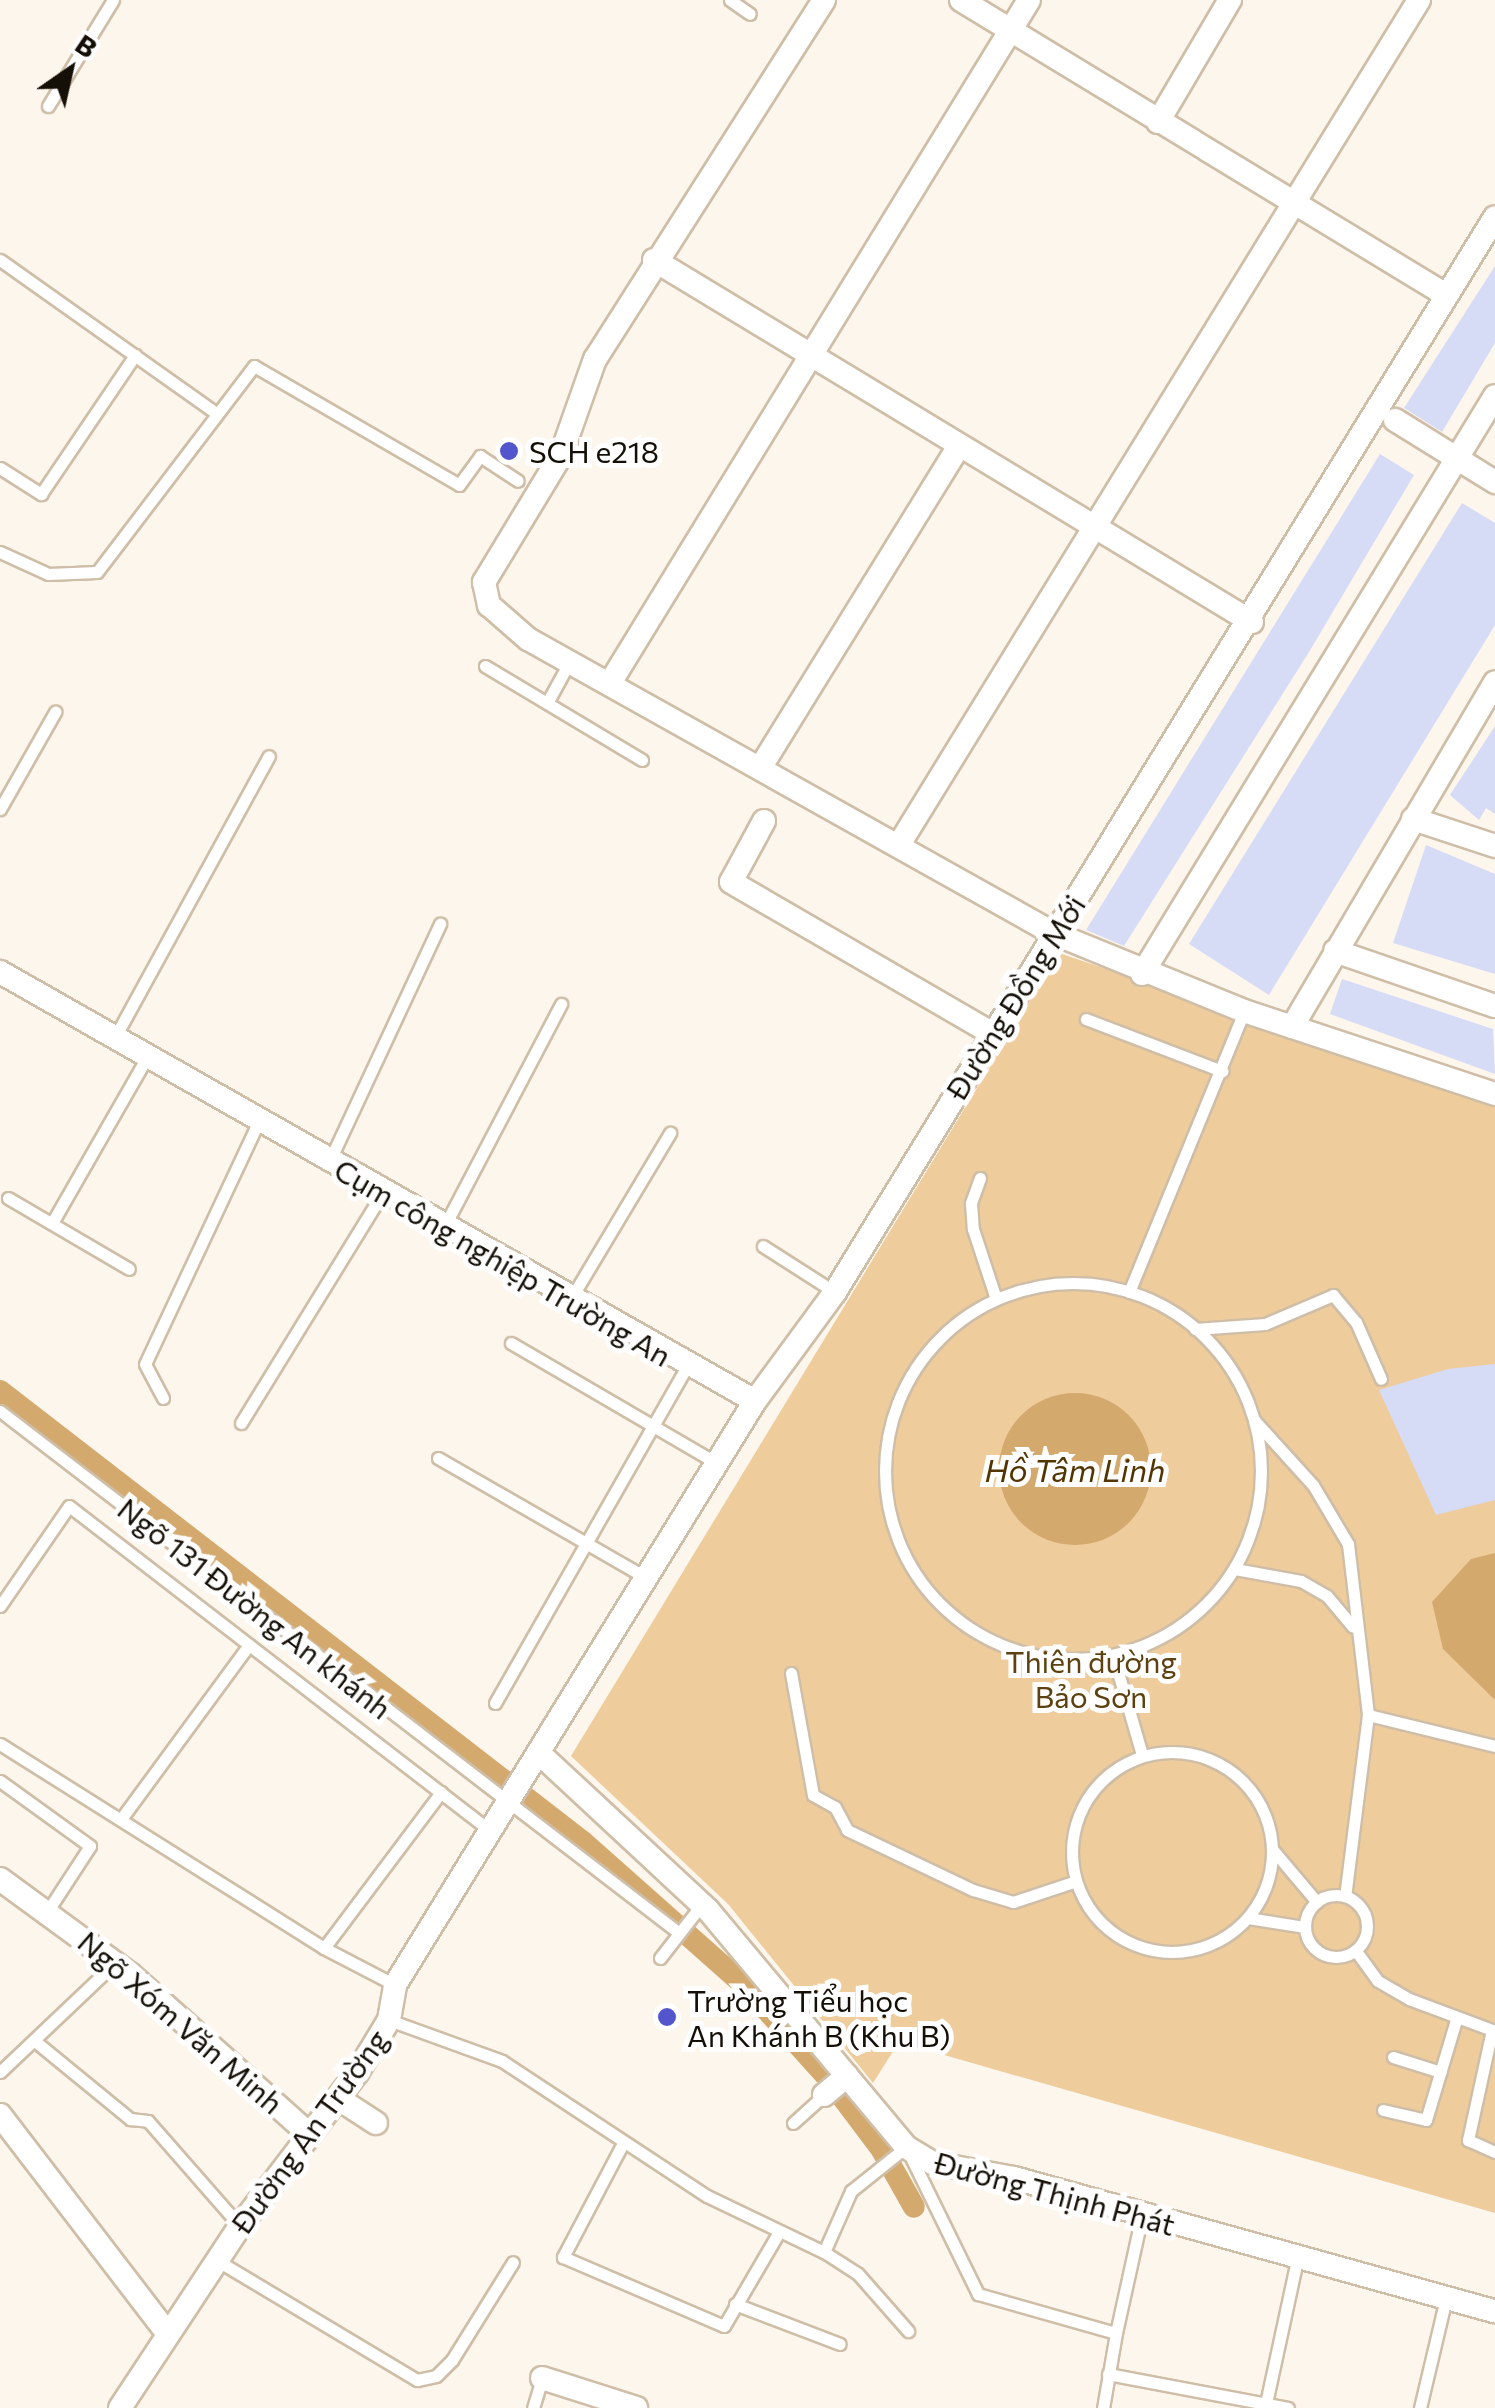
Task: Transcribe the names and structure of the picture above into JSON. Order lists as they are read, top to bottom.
{
  "streets": {
    "street": [
      "Đường Đồng Mới",
      "Cụm công nghiệp Trường An",
      "Ngõ Xóm Văn Minh",
      "Đường An Trường",
      "Đường Thịnh Phát"
    ],
    "lane": ["Ngõ 131 Đường An khánh"]
  },
  "crossings": [
    ["Đường Đồng Mới", "Cụm công nghiệp Trường An"],
    ["Đường Đồng Mới", "Ngõ 131 Đường An khánh"],
    ["Đường Đồng Mới", "Đường An Trường"],
    ["Đường Đồng Mới", "Đường Thịnh Phát"],
    ["Ngõ 131 Đường An khánh", "Đường An Trường"],
    ["Ngõ Xóm Văn Minh", "Đường An Trường"]
  ],
  "water": ["Hồ Tâm Linh"],
  "parks": ["Thiên đường Bảo Sơn"],
  "places": ["SCH e218", "Trường Tiểu học An Khánh B (Khu B)"],
  "north": "top right"
}
